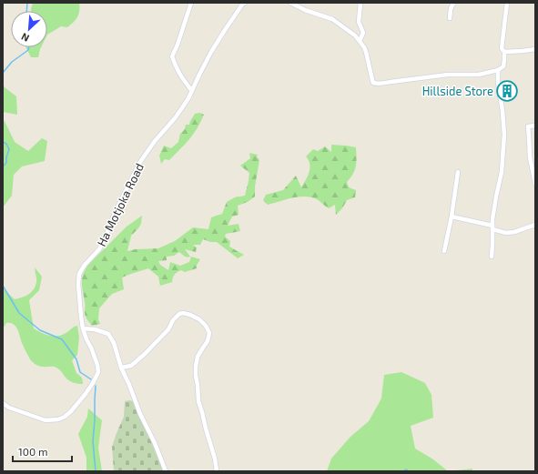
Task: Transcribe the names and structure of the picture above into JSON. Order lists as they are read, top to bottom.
{
  "streets": {
    "street": ["Ha Motjoka Road"]
  },
  "places": {
    "building": ["Hillside Store"]
  },
  "scale_bar": "100 m",
  "north": "bottom left"
}
